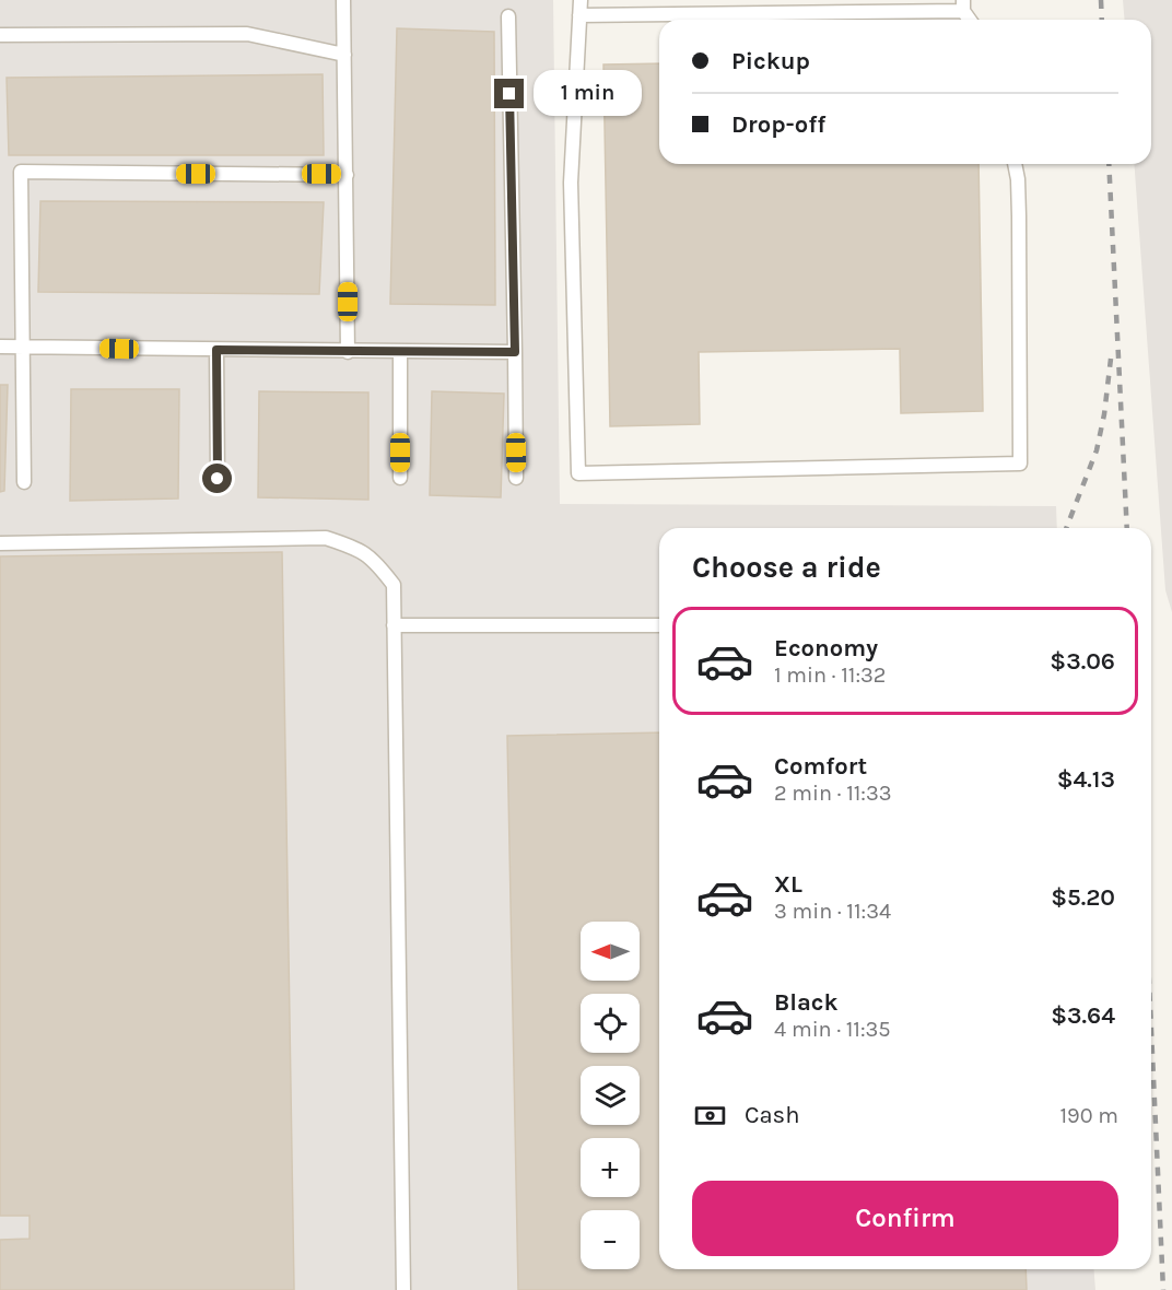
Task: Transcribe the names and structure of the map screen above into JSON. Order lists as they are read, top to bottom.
{
  "north": "left",
  "page": {
    "banner": ["Pickup", "Drop-off"],
    "bubble": "1 min",
    "heading": "Choose a ride",
    "list": [
      {
        "name": "Economy",
        "note": "1 min · 11:32",
        "value": "$3.06"
      },
      {
        "name": "Comfort",
        "note": "2 min · 11:33",
        "value": "$4.13"
      },
      {
        "name": "XL",
        "note": "3 min · 11:34",
        "value": "$5.20"
      },
      {
        "name": "Black",
        "note": "4 min · 11:35",
        "value": "$3.64"
      }
    ],
    "map_buttons": ["+", "−"],
    "pay": ["Cash", "190 m"],
    "buttons": "Confirm"
  }
}
